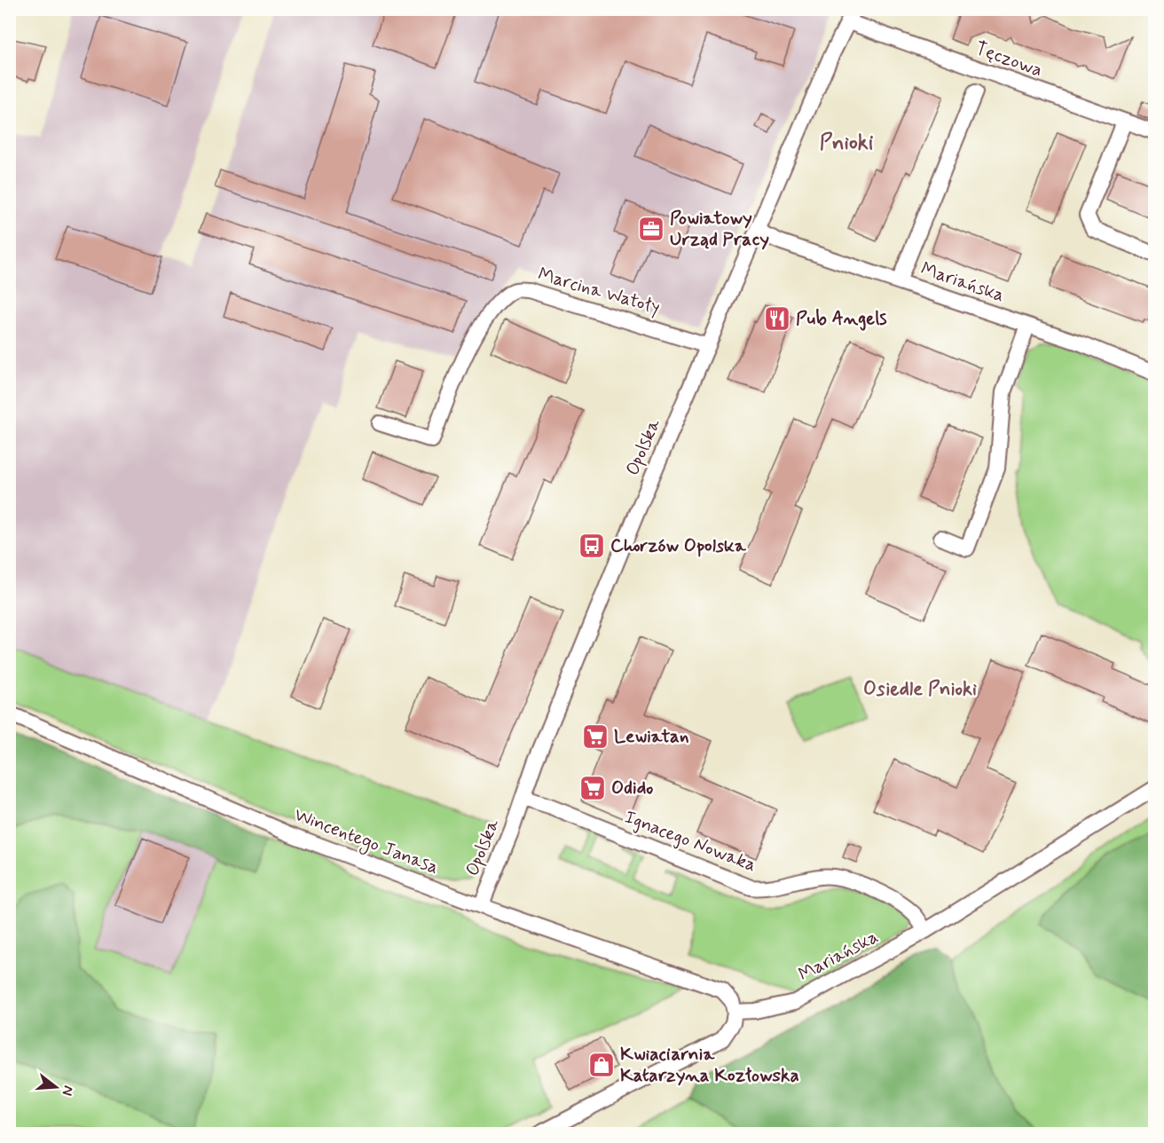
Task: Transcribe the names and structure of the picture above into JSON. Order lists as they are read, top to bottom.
{
  "streets": {
    "street": [
      "Tęczowa",
      "Mariańska",
      "Marcina Watoły",
      "Opolska",
      "Wincentego Janasa",
      "Ignacego Nowaka"
    ]
  },
  "crossings": [
    ["Tęczowa", "Opolska"],
    ["Mariańska", "Opolska"],
    ["Mariańska", "Wincentego Janasa"],
    ["Mariańska", "Ignacego Nowaka"],
    ["Marcina Watoły", "Opolska"],
    ["Opolska", "Wincentego Janasa"],
    ["Opolska", "Ignacego Nowaka"]
  ],
  "districts": ["Pnioki", "Osiedle Pnioki"],
  "places": {
    "office": ["Powiatowy Urząd Pracy"],
    "restaurant": ["Pub Angels"],
    "bus stop": ["Chorzów Opolska"],
    "supermarket": ["Lewiatan", "Odido"],
    "shop": ["Kwiaciarnia Katarzyna Kozłowska"]
  },
  "north": "right"
}
